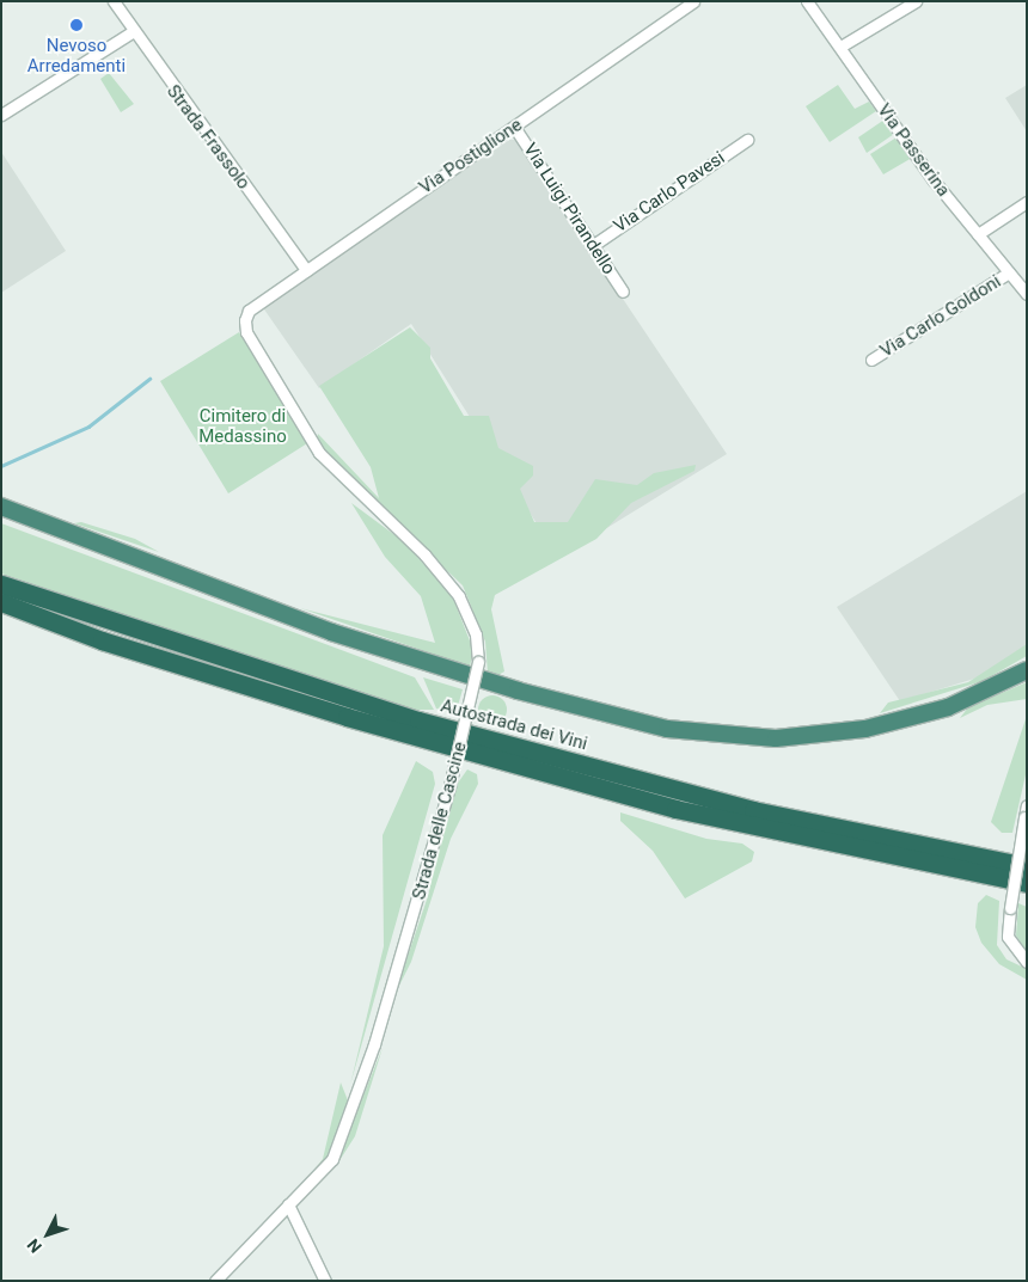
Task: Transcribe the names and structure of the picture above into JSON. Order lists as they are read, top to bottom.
{
  "streets": {
    "highway": ["Autostrada dei Vini"],
    "street": [
      "Strada Frassolo",
      "Via Passerina",
      "Via Postiglione",
      "Via Carlo Pavesi",
      "Via Luigi Pirandello",
      "Via Carlo Goldoni",
      "Strada delle Cascine"
    ]
  },
  "crossings": [
    ["Strada Frassolo", "Via Postiglione"],
    ["Via Passerina", "Via Carlo Goldoni"],
    ["Via Postiglione", "Via Luigi Pirandello"],
    ["Via Postiglione", "Strada delle Cascine"],
    ["Via Carlo Pavesi", "Via Luigi Pirandello"]
  ],
  "parks": ["Cimitero di Medassino"],
  "places": ["Nevoso Arredamenti"],
  "north": "bottom left"
}
